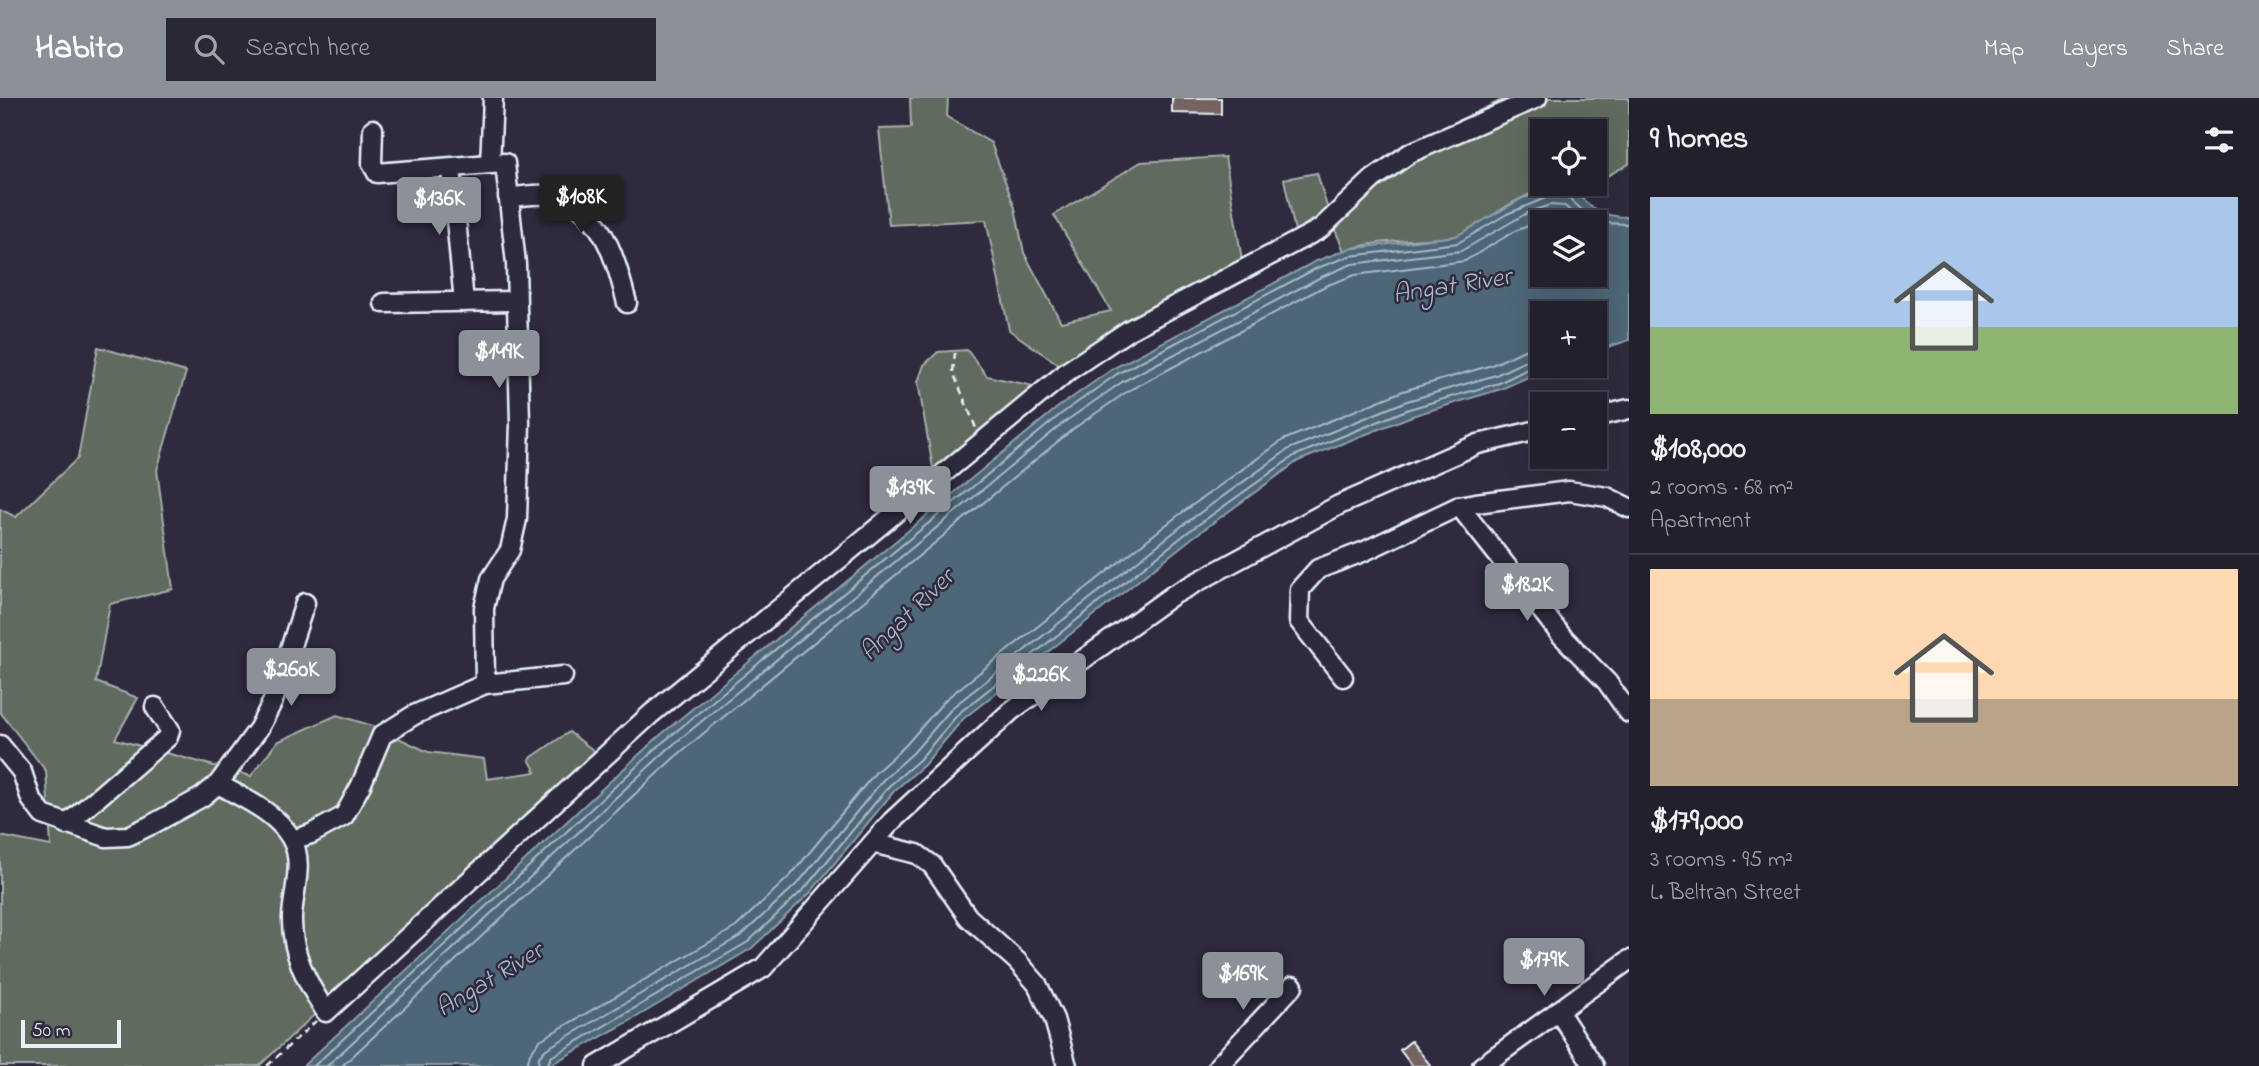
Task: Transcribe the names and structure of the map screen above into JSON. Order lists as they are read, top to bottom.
{
  "water": ["Angat River"],
  "scale_bar": "50 m",
  "page": {
    "header": "Habito",
    "search": "Search here",
    "nav": ["Map", "Layers", "Share"],
    "heading": "9 homes",
    "map_buttons": ["+", "−"],
    "price": [
      "$108K",
      "$136K",
      "$149K",
      "$139K",
      "$182K",
      "$260K",
      "$226K",
      "$179K",
      "$169K"
    ],
    "list": [
      {
        "name": "$108,000",
        "note": "2 rooms · 68 m² · Apartment"
      },
      {
        "name": "$179,000",
        "note": "3 rooms · 95 m² · L. Beltran Street"
      }
    ],
    "scale": "50 m"
  }
}
